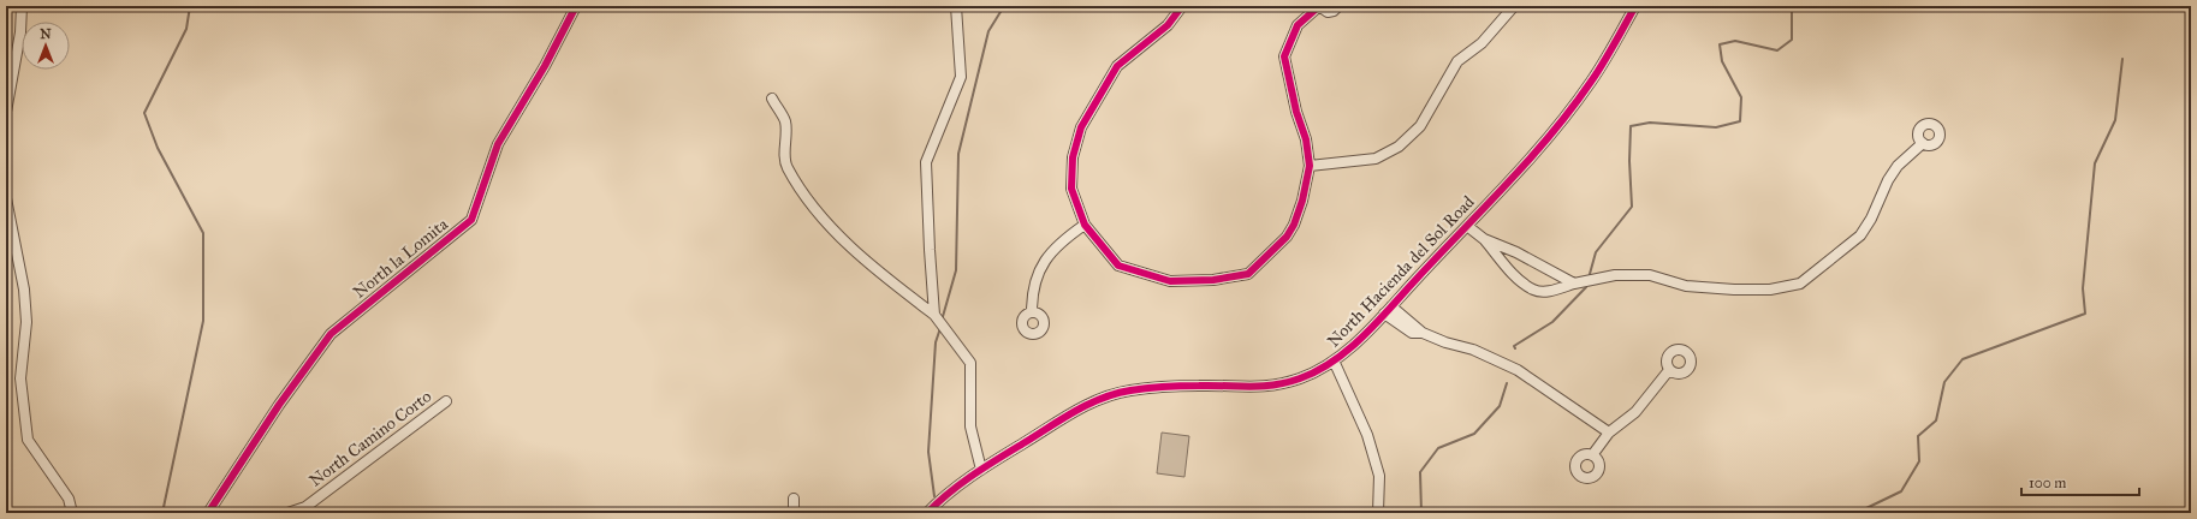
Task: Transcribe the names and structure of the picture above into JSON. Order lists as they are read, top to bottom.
{
  "streets": {
    "street": ["North la Lomita", "North Hacienda del Sol Road", "North Camino Corto"]
  },
  "scale_bar": "100 m",
  "north": "top"
}
